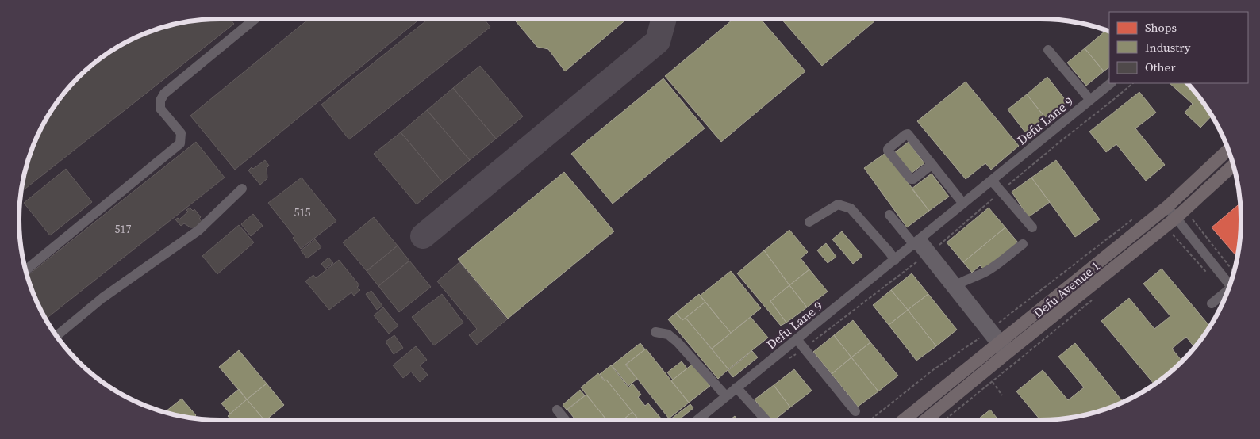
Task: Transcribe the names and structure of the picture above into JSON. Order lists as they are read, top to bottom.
{
  "streets": {
    "main road": ["Defu Avenue 1"],
    "street": ["Defu Lane 9"]
  },
  "house_numbers": ["515", "517"],
  "legend": ["Shops", "Industry", "Other"]
}
